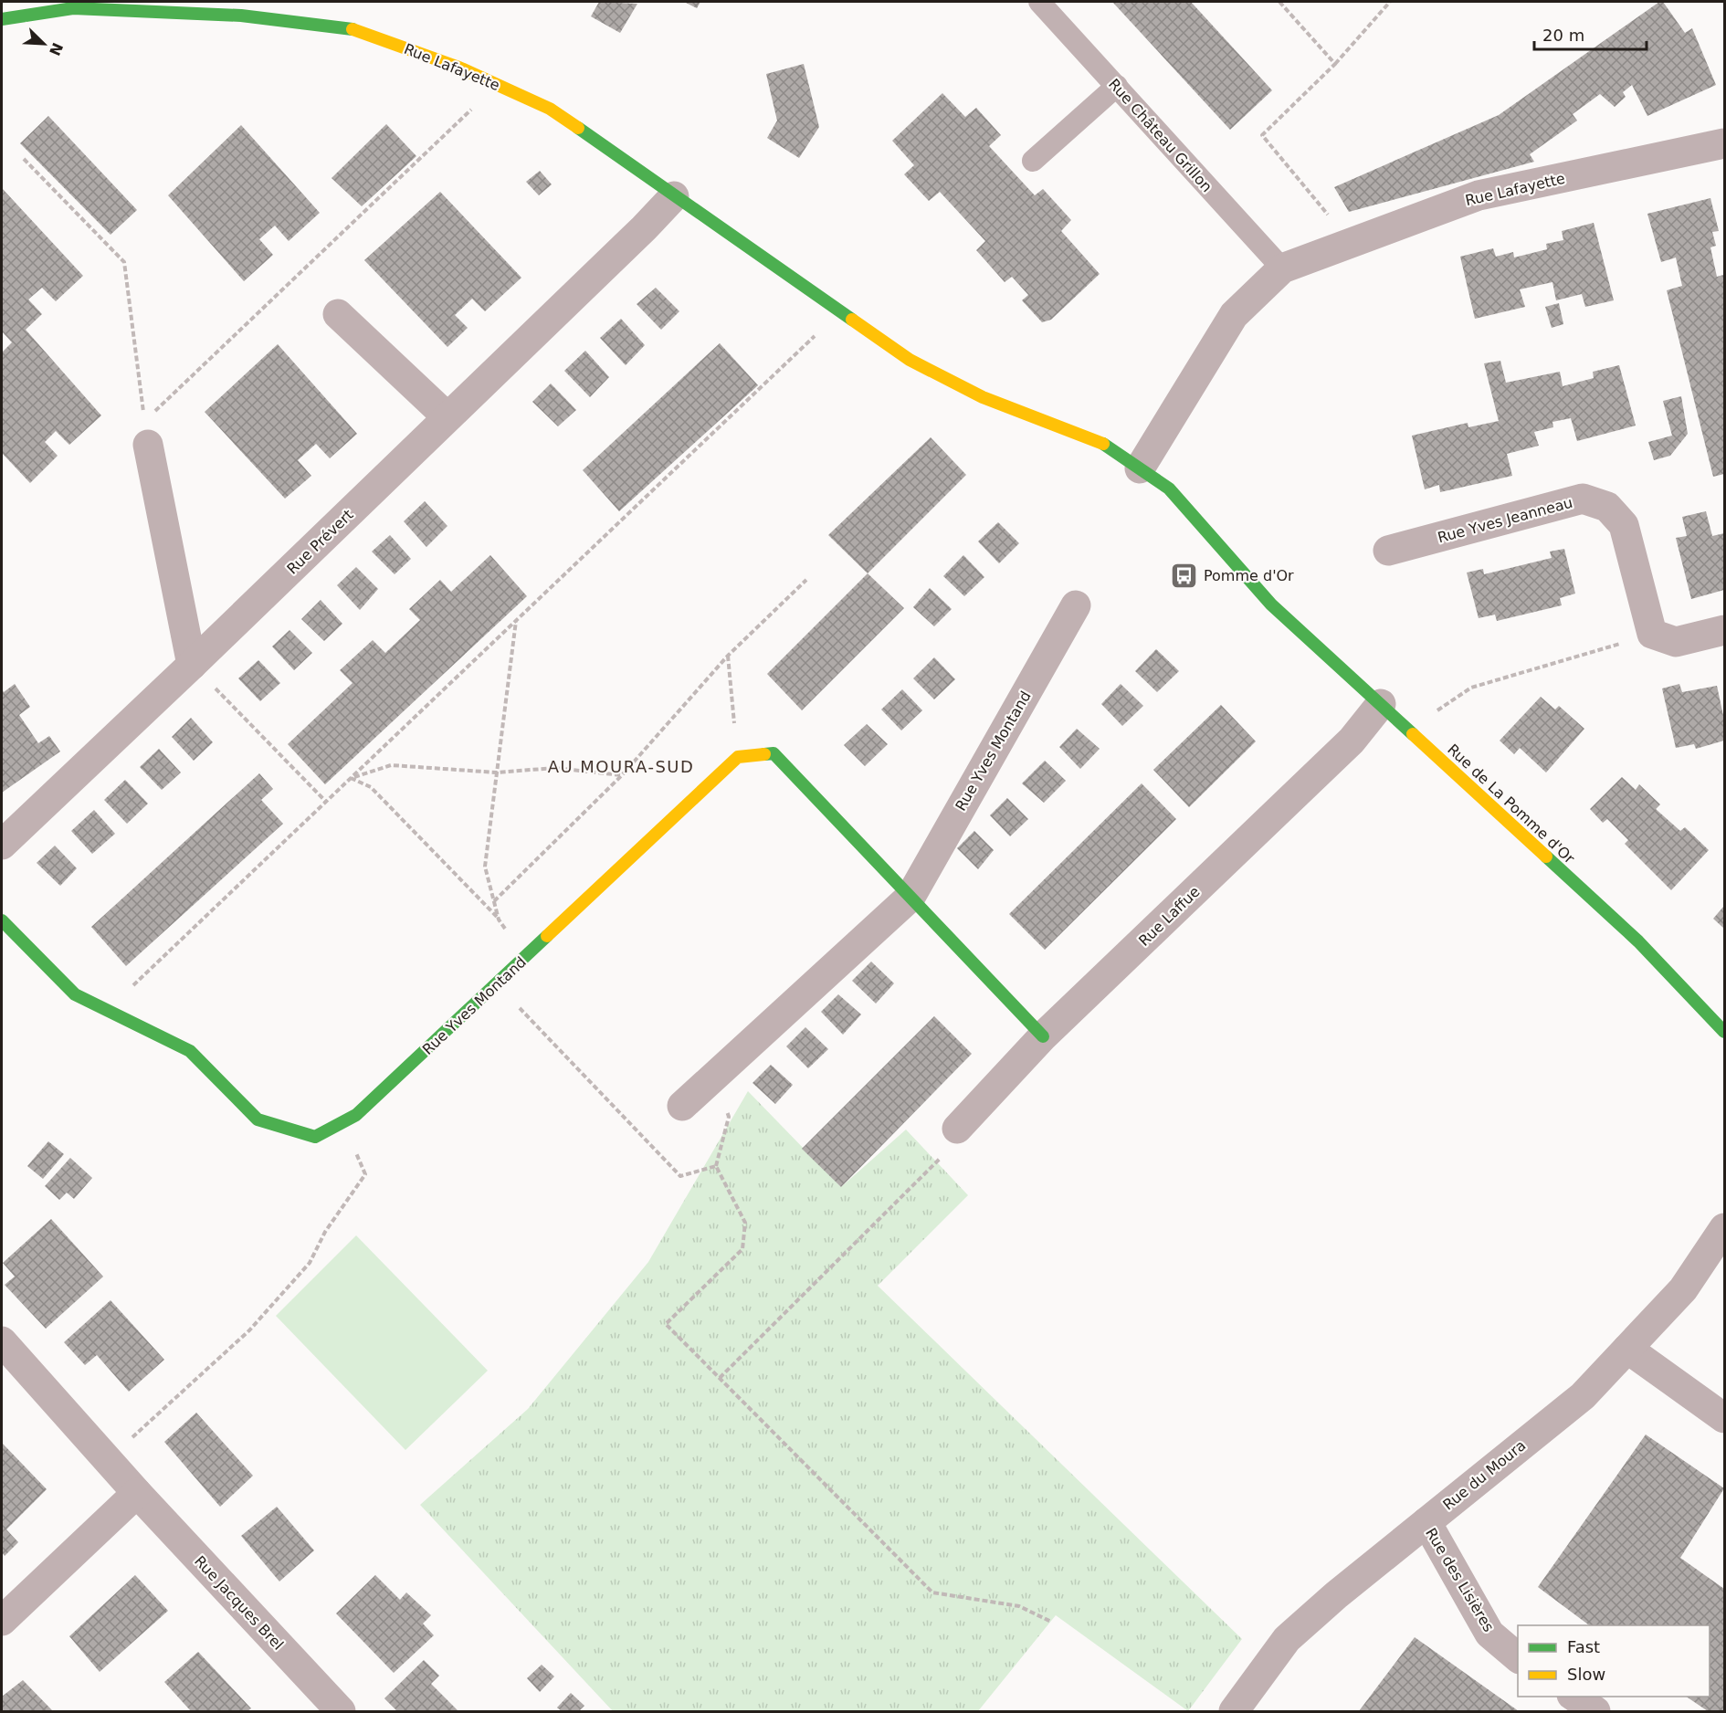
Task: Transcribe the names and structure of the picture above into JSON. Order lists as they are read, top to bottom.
{
  "streets": {
    "street": [
      "Rue Lafayette",
      "Rue Yves Jeanneau",
      "Rue Prévert",
      "Rue Yves Montand",
      "Rue de La Pomme d'Or",
      "Rue Laffue",
      "Rue du Moura",
      "Rue des Lisières",
      "Rue Jacques Brel"
    ],
    "lane": ["Rue Château Grillon"]
  },
  "crossings": [
    ["Rue Lafayette", "Rue Château Grillon"],
    ["Rue Lafayette", "Rue Prévert"],
    ["Rue Lafayette", "Rue de La Pomme d'Or"],
    ["Rue de La Pomme d'Or", "Rue Laffue"],
    ["Rue du Moura", "Rue des Lisières"]
  ],
  "districts": ["AU MOURA-SUD"],
  "places": {
    "bus stop": ["Pomme d'Or"]
  },
  "legend": ["Fast", "Slow"],
  "scale_bar": "20 m",
  "north": "bottom right"
}
